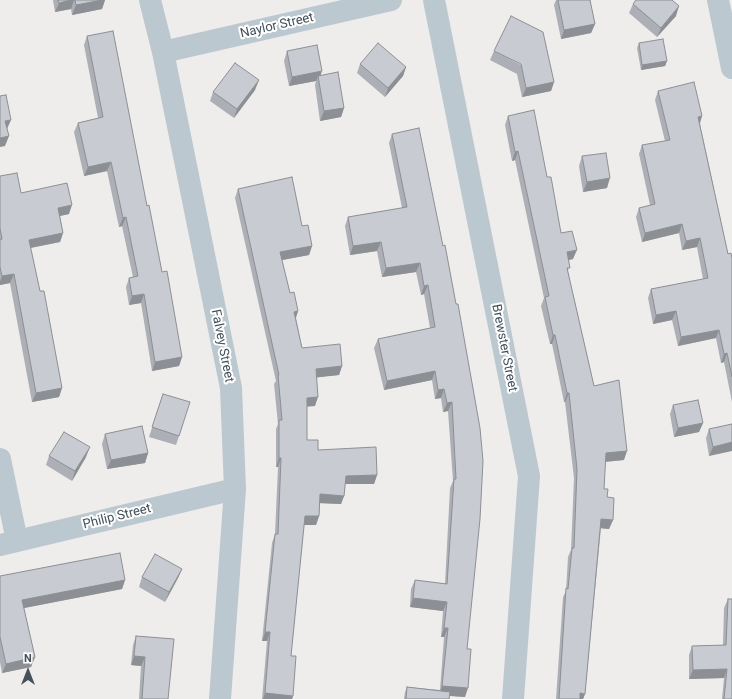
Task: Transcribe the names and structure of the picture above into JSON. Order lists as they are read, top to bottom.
{
  "streets": {
    "street": [
      "Naylor Street",
      "Falvey Street",
      "Brewster Street",
      "Philip Street"
    ]
  },
  "crossings": [
    ["Naylor Street", "Falvey Street"],
    ["Falvey Street", "Philip Street"]
  ],
  "north": "top"
}
